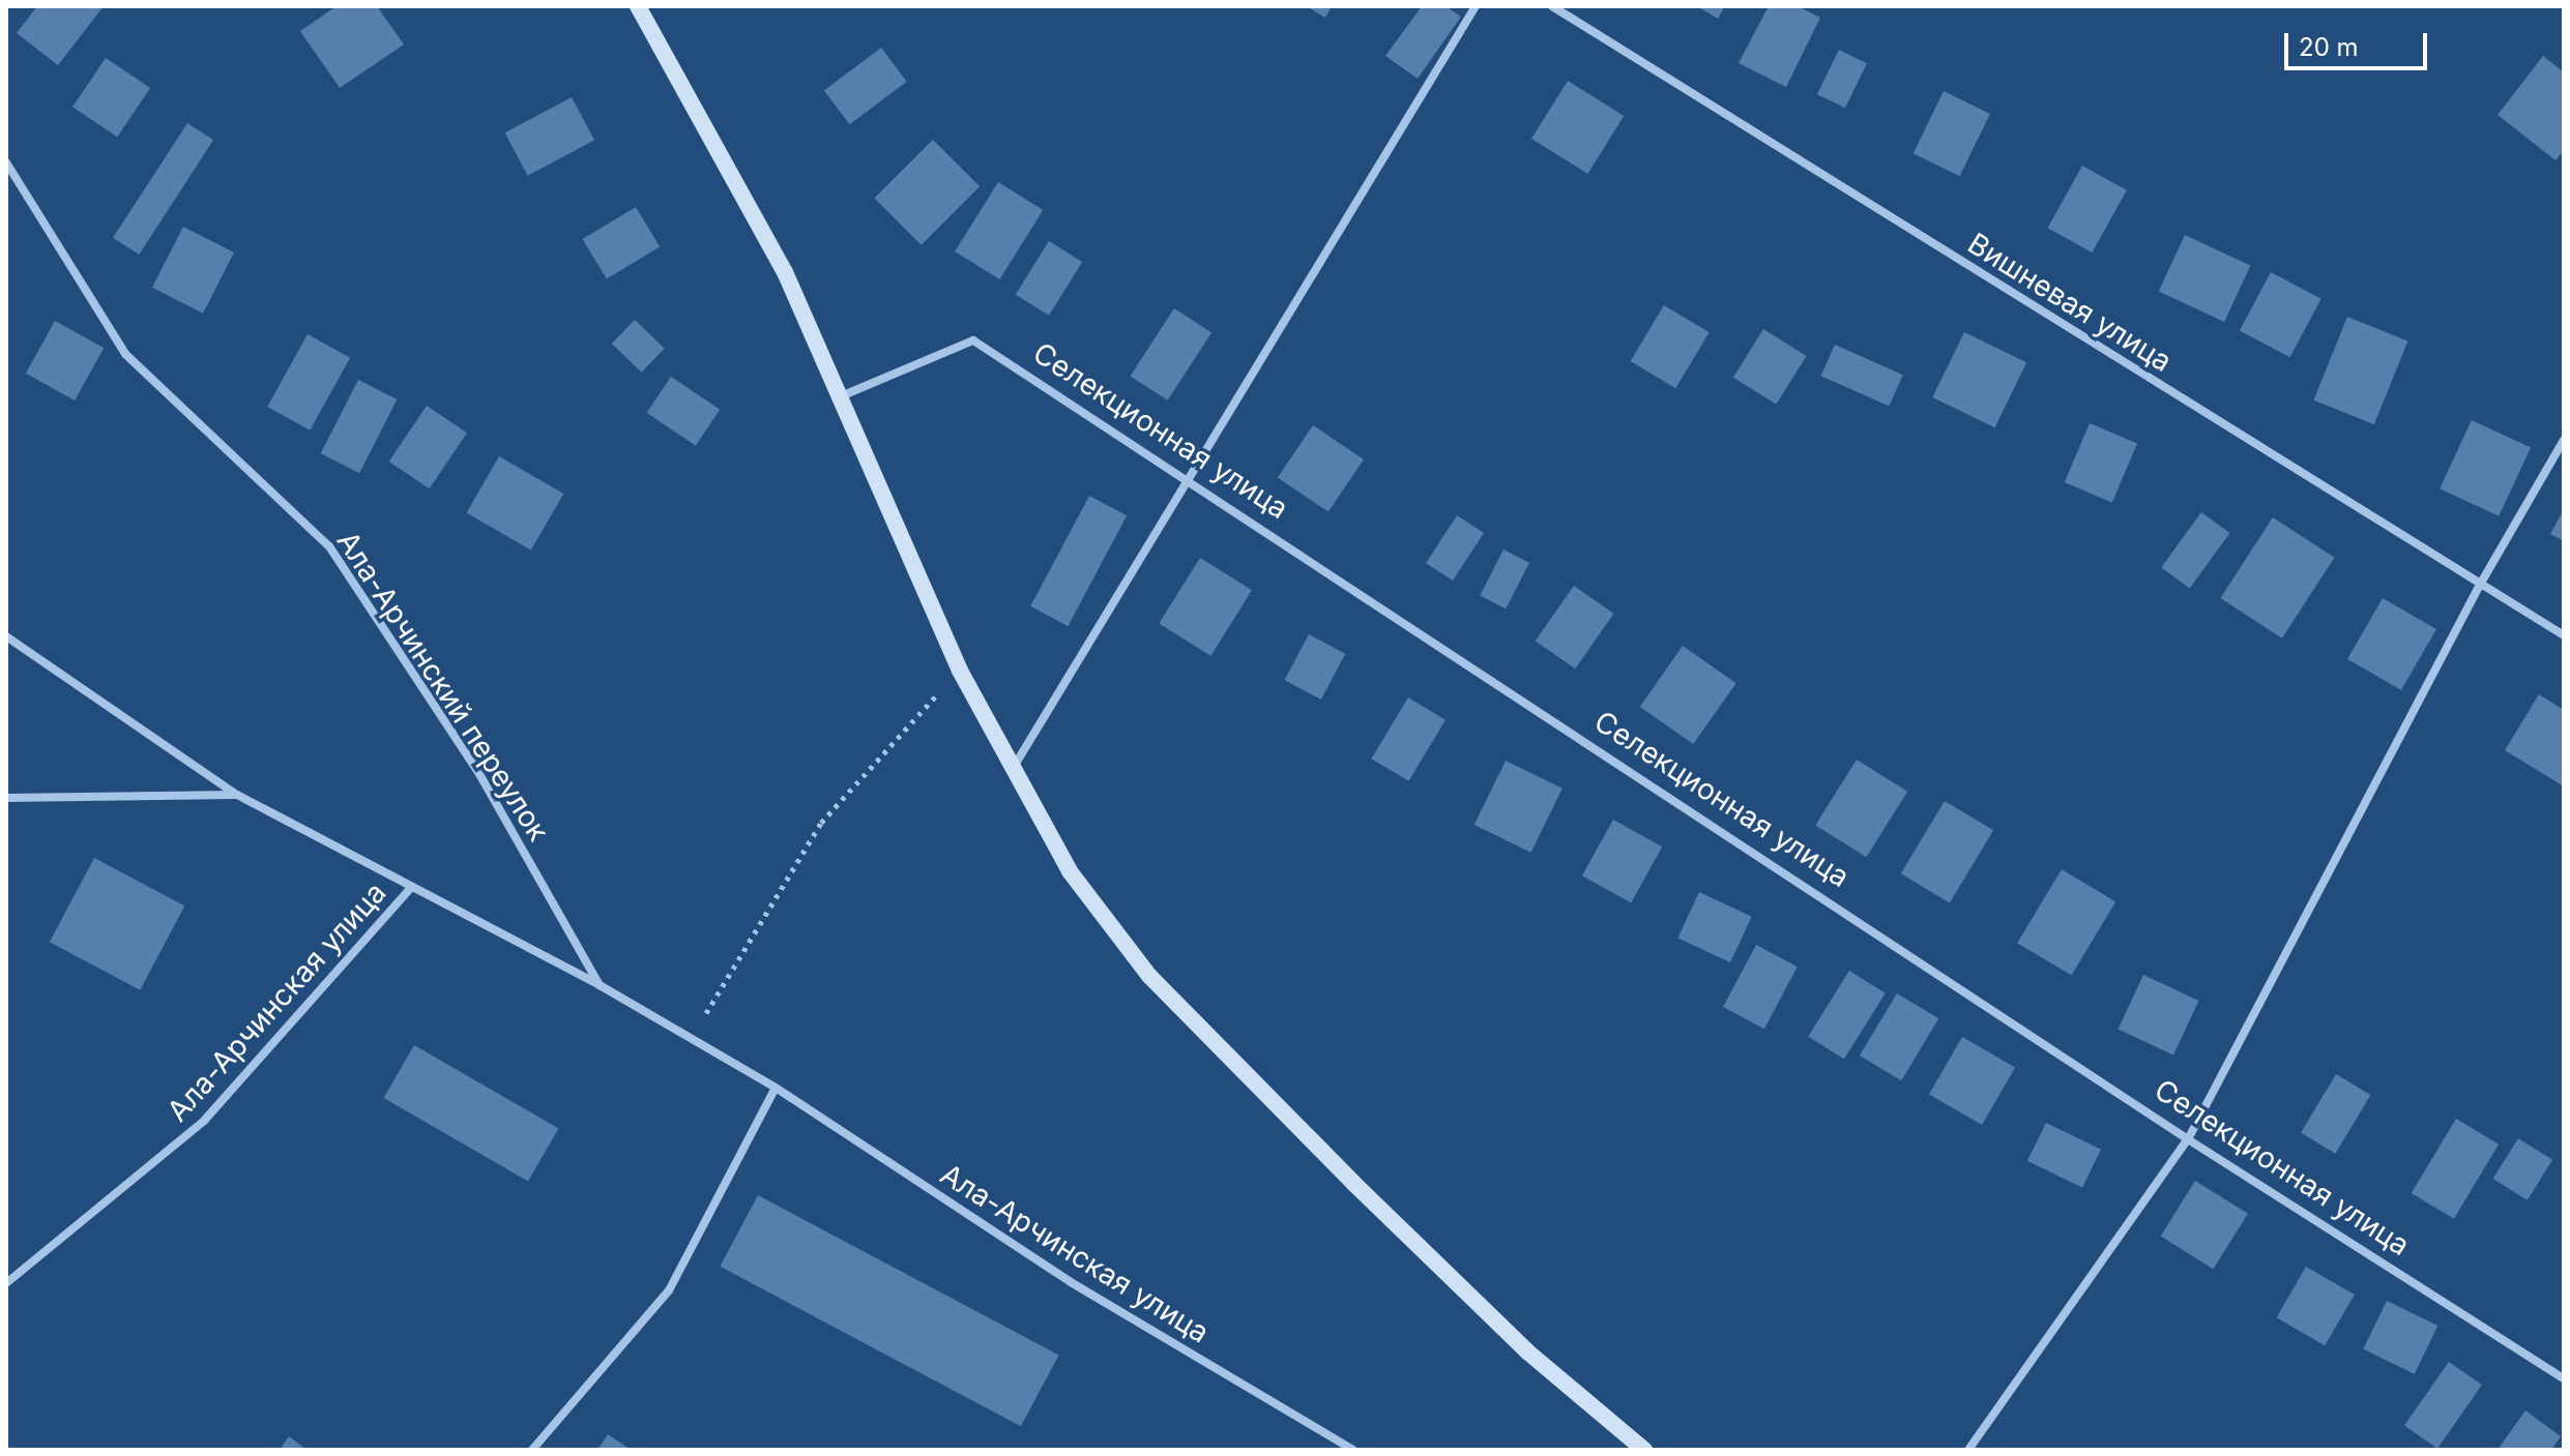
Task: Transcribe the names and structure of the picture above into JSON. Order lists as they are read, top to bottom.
{
  "streets": {
    "street": [
      "Вишневая улица",
      "Селекционная улица",
      "Ала-Арчинский переулок",
      "Ала-Арчинская улица"
    ]
  },
  "crossings": [
    ["Ала-Арчинский переулок", "Ала-Арчинская улица"]
  ],
  "scale_bar": "20 m"
}
